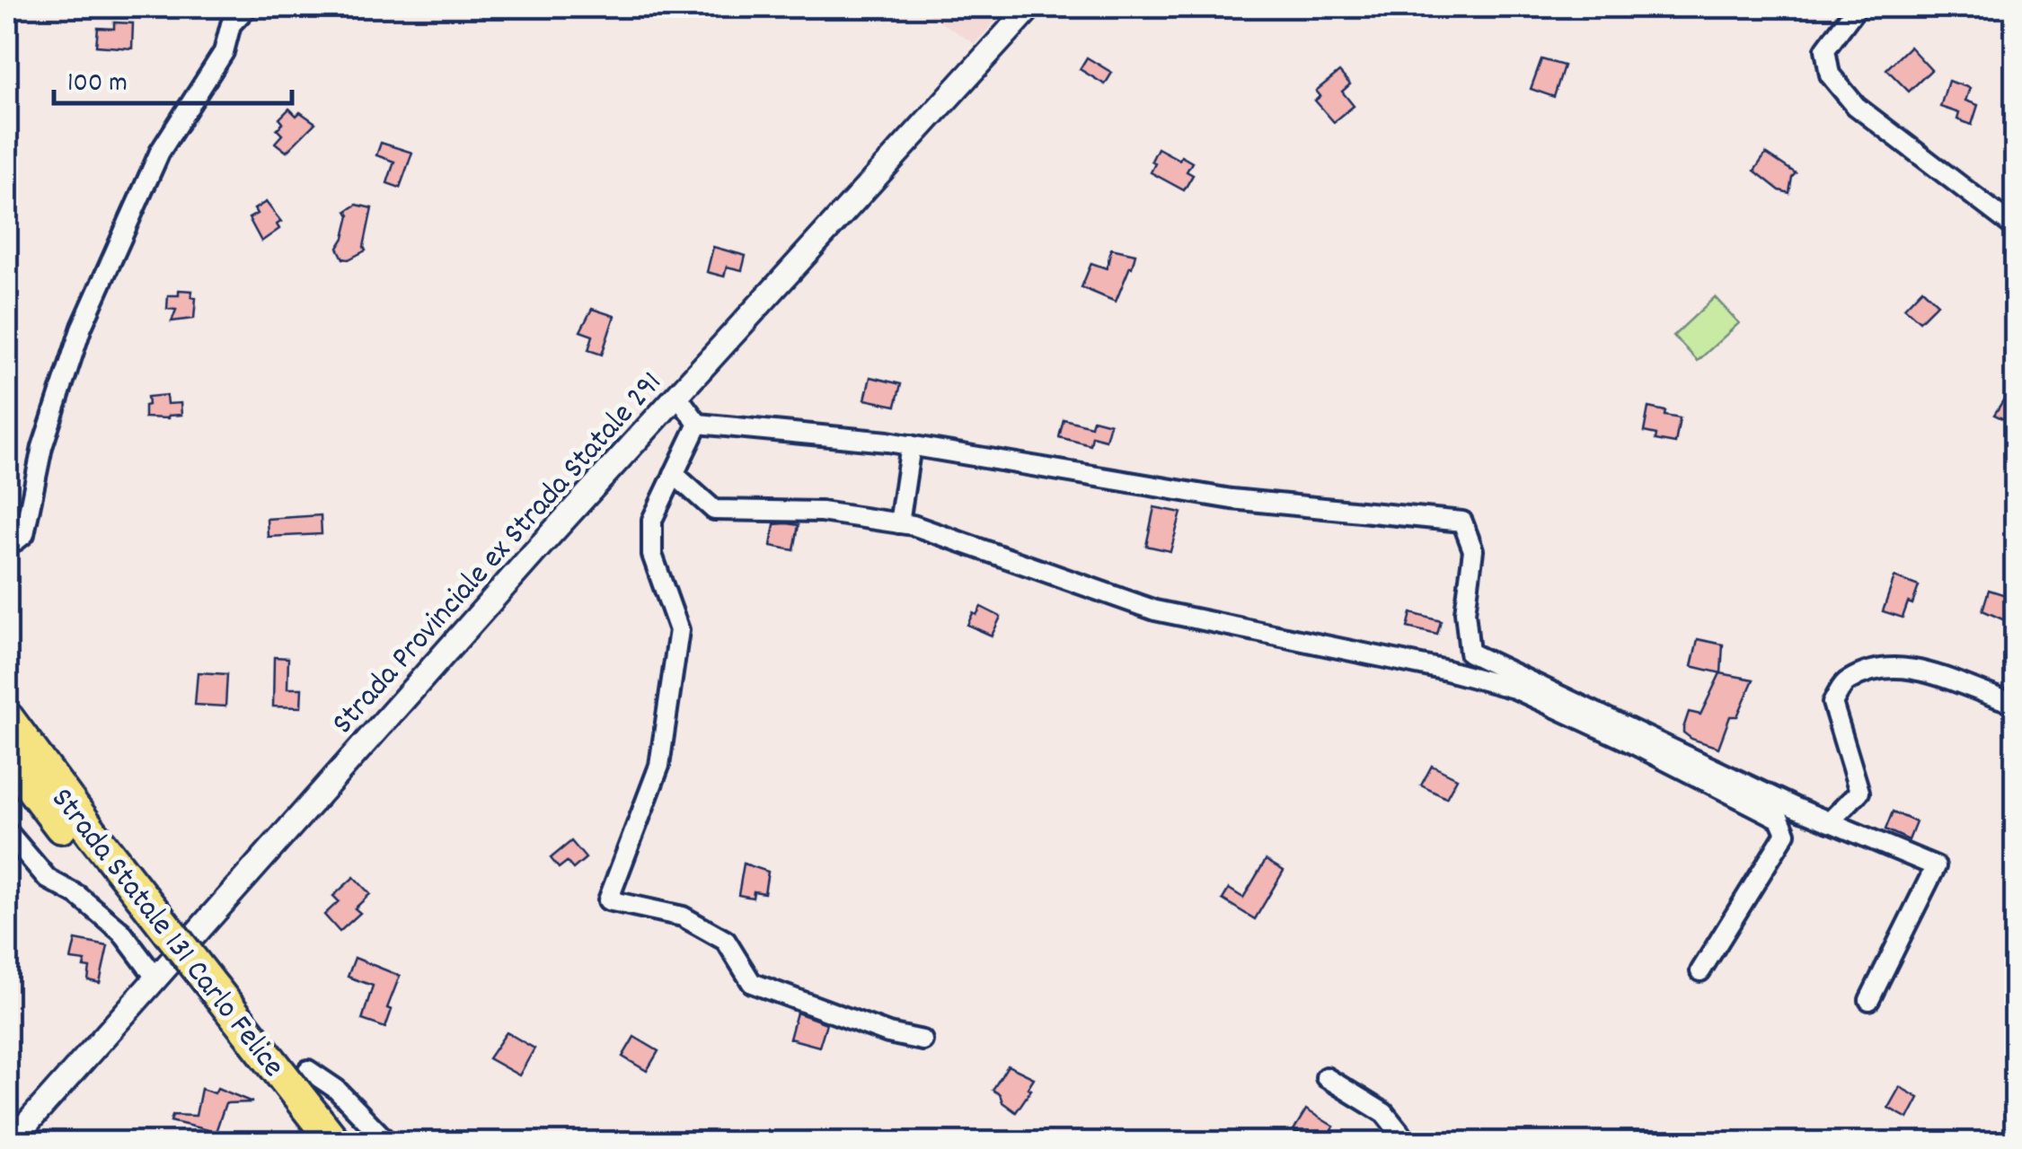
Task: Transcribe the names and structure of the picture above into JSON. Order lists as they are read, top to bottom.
{
  "streets": {
    "highway": ["Strada Statale 131 Carlo Felice"],
    "street": ["Strada Provinciale ex Strada Statale 291"]
  },
  "scale_bar": "100 m"
}
